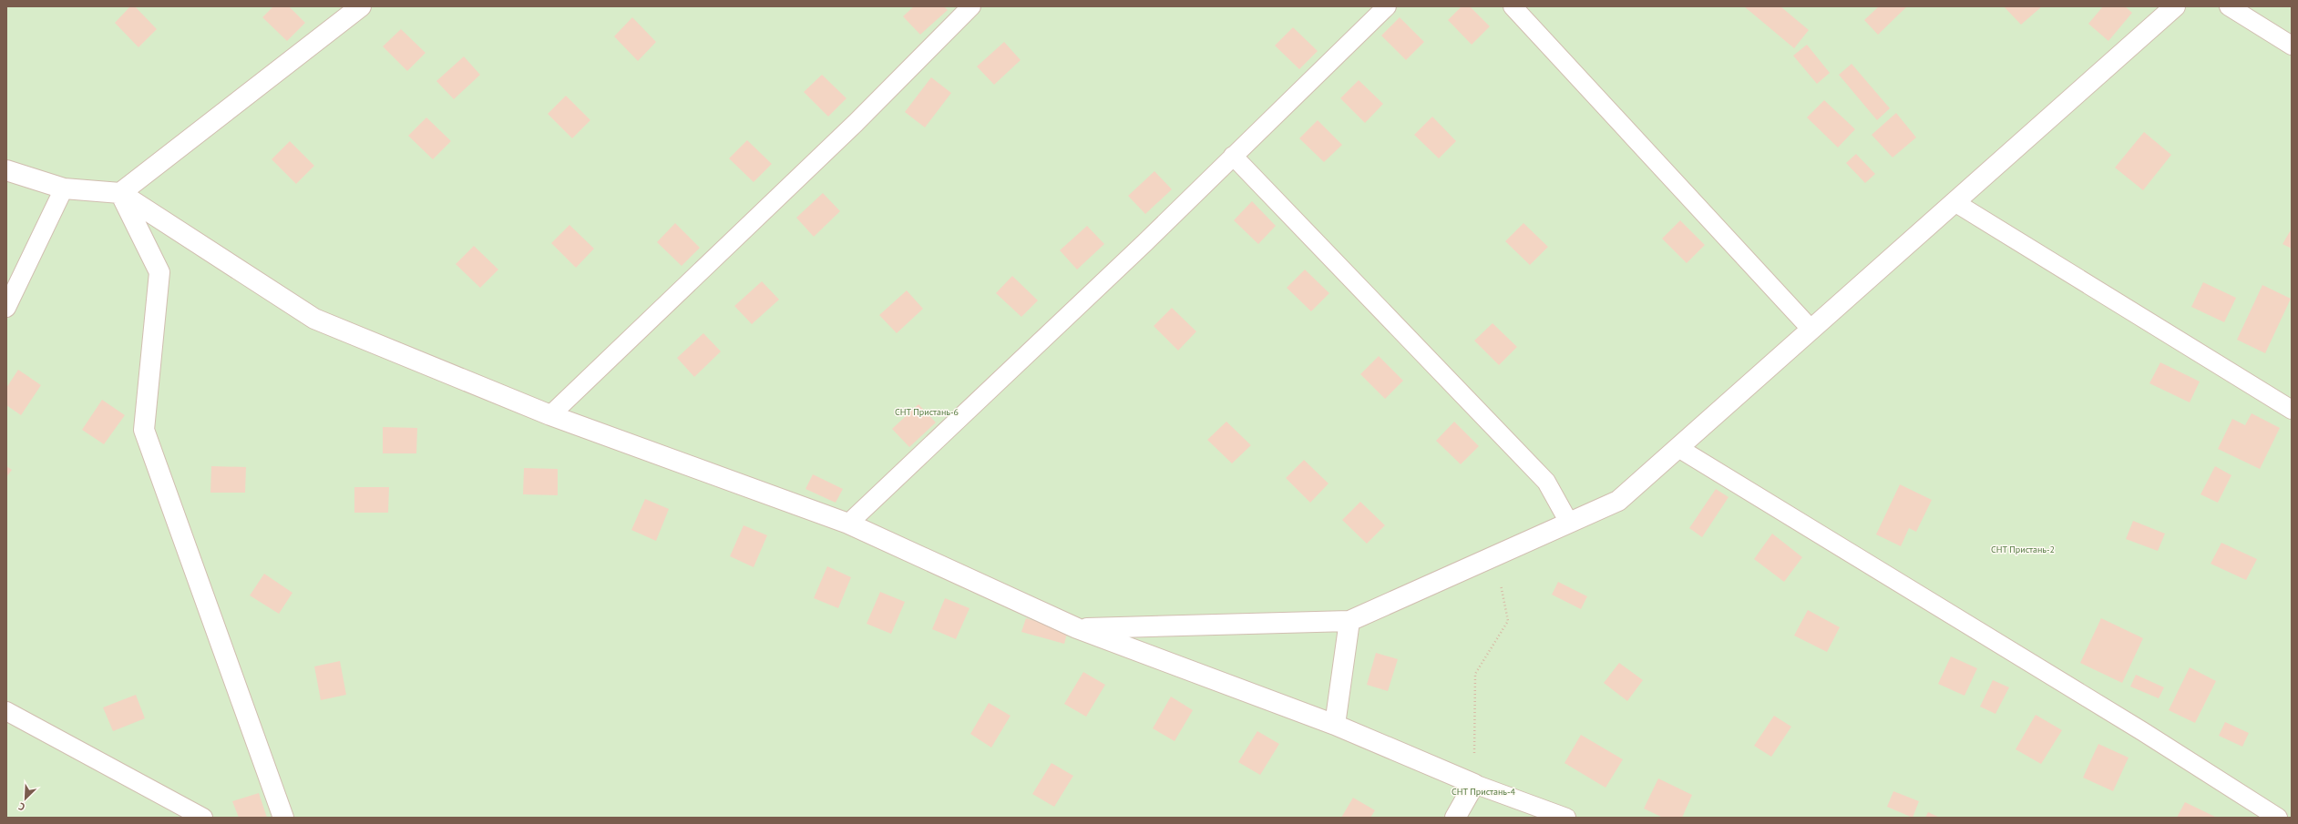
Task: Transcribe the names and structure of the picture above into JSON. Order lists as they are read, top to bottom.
{
  "parks": ["СНТ Пристань-6", "СНТ Пристань-2", "СНТ Пристань-4"],
  "north": "bottom left"
}
